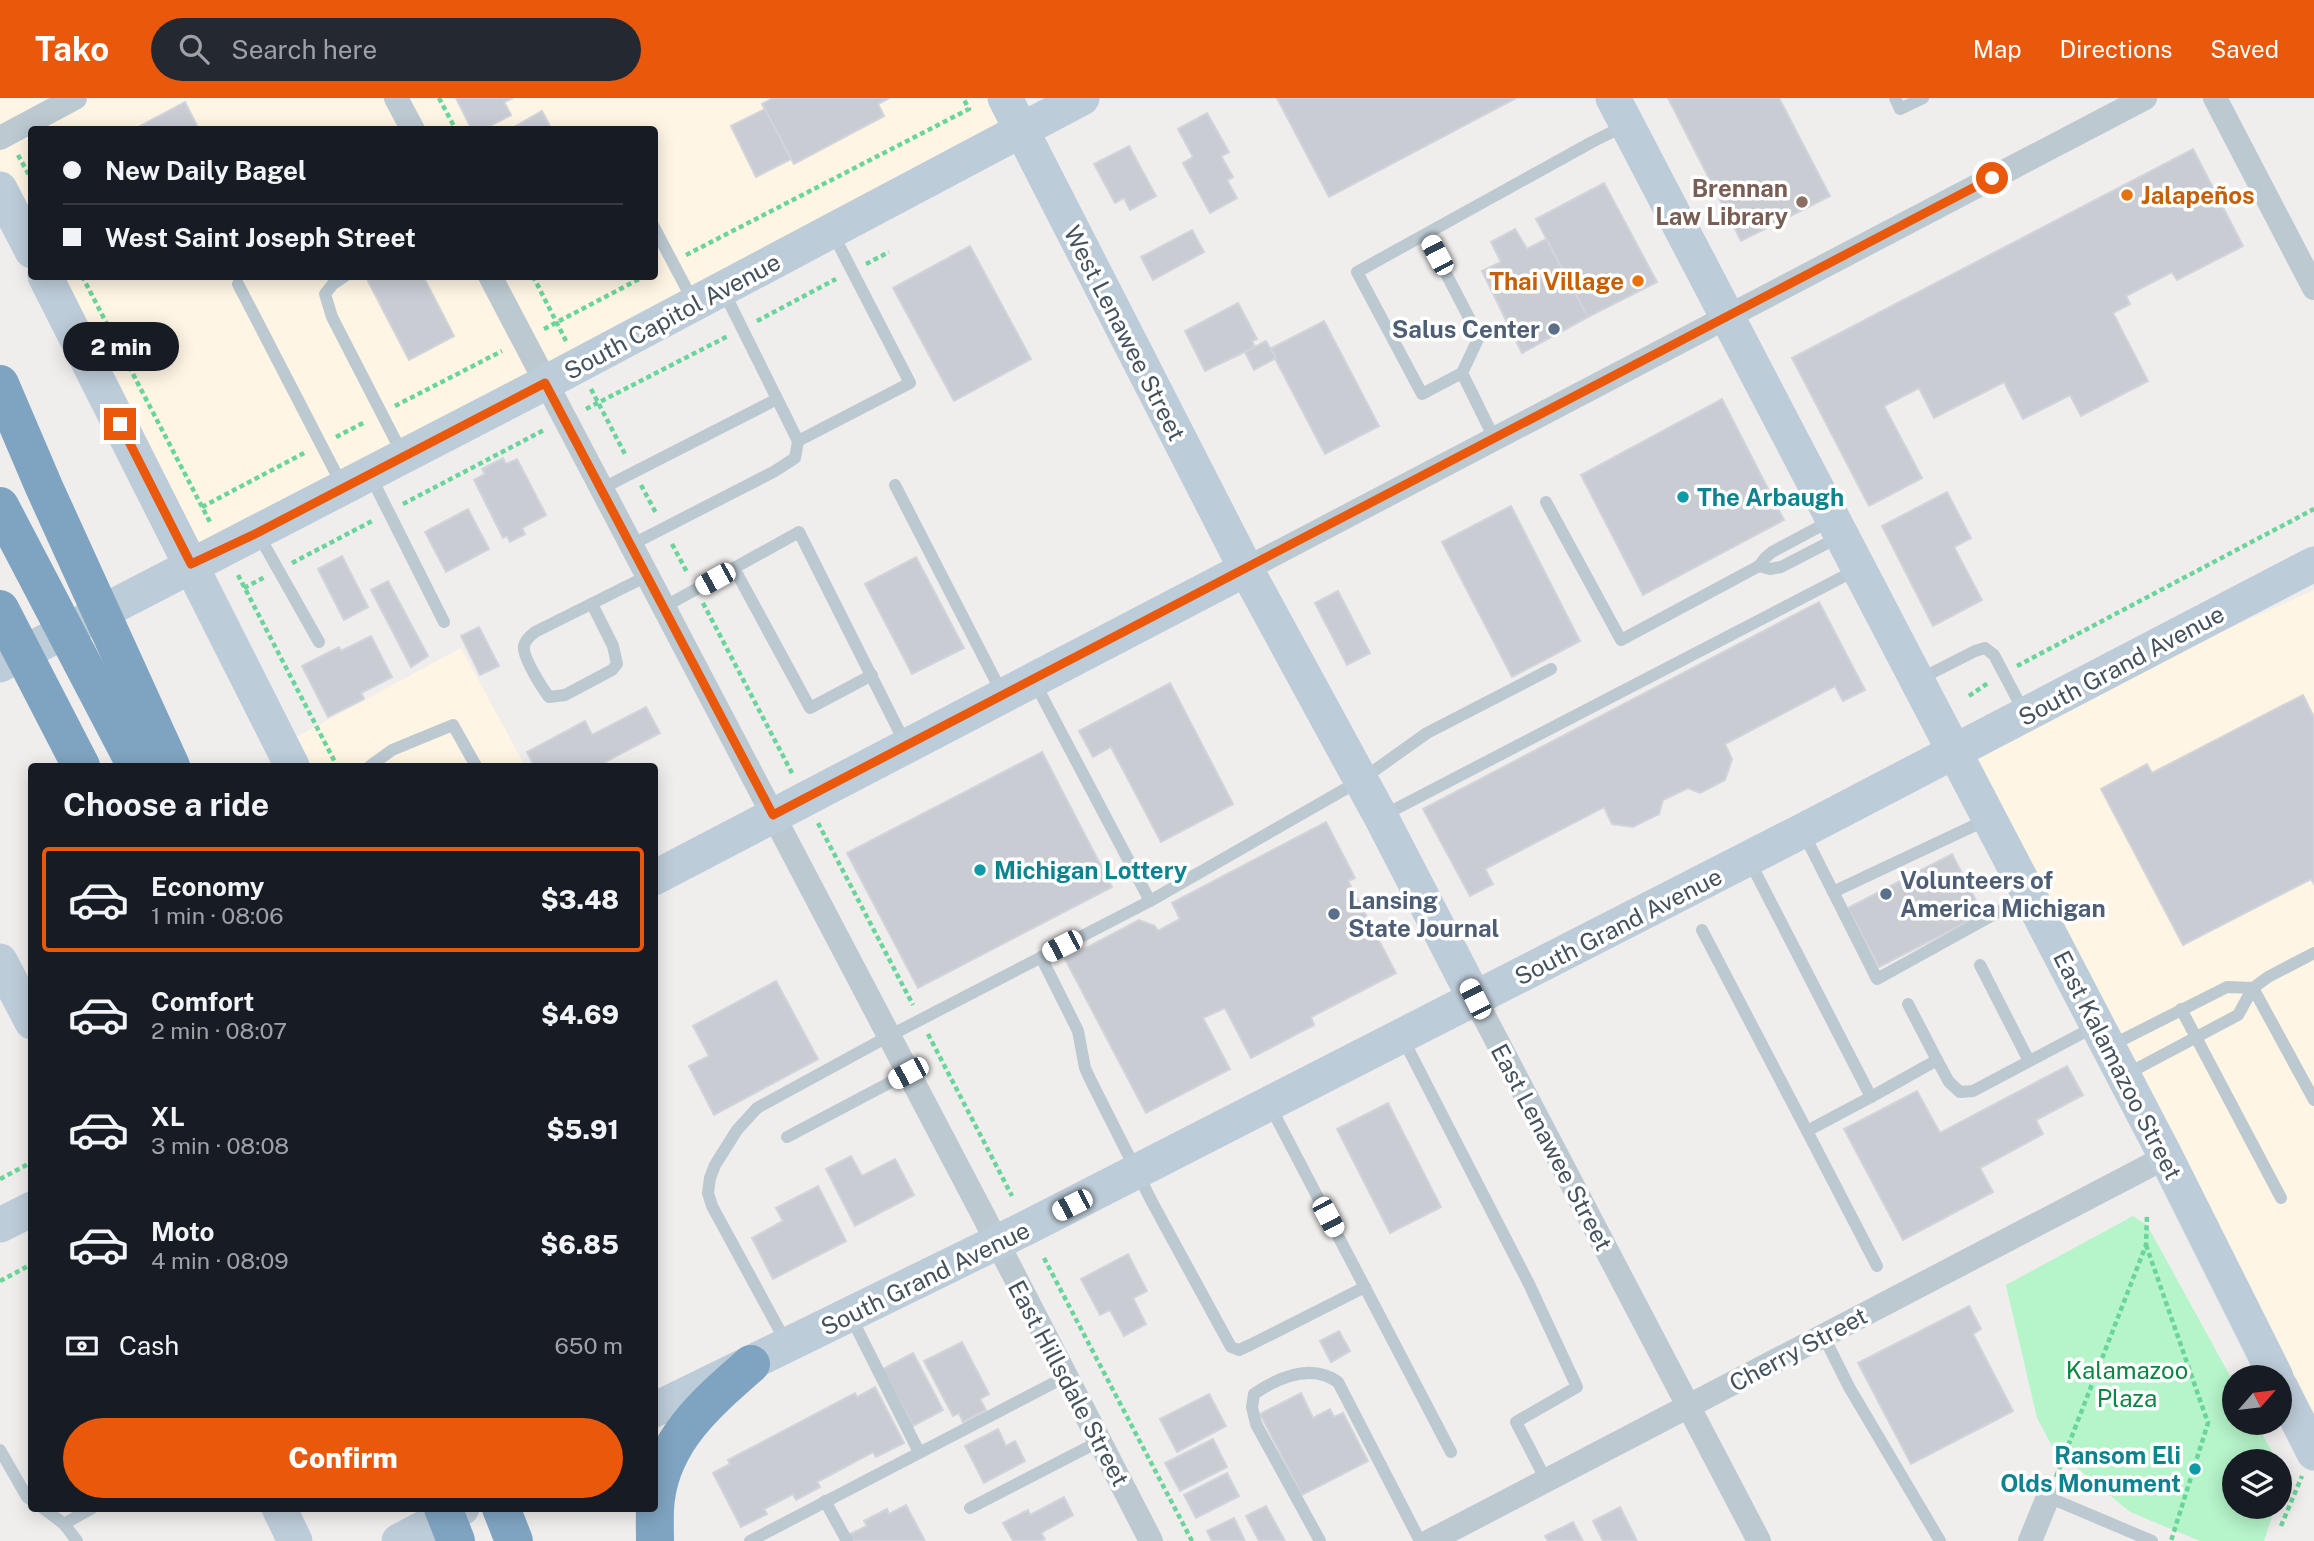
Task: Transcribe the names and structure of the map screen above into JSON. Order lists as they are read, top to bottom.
{
  "streets": {
    "street": [
      "South Capitol Avenue",
      "West Lenawee Street",
      "South Grand Avenue",
      "East Kalamazoo Street",
      "East Lenawee Street",
      "Cherry Street",
      "East Hillsdale Street"
    ]
  },
  "crossings": [
    ["South Capitol Avenue", "West Lenawee Street"],
    ["South Capitol Avenue", "East Hillsdale Street"],
    ["West Lenawee Street", "East Lenawee Street"],
    ["South Grand Avenue", "East Kalamazoo Street"],
    ["South Grand Avenue", "East Lenawee Street"],
    ["South Grand Avenue", "East Hillsdale Street"],
    ["East Kalamazoo Street", "Cherry Street"],
    ["East Lenawee Street", "Cherry Street"]
  ],
  "parks": ["Kalamazoo Plaza"],
  "places": [
    "Jalapeños",
    "Brennan Law Library",
    "Thai Village",
    "Salus Center",
    "The Arbaugh",
    "Michigan Lottery",
    "Volunteers of America Michigan",
    "Lansing State Journal",
    "Ransom Eli Olds Monument"
  ],
  "north": "top right",
  "page": {
    "header": "Tako",
    "search": "Search here",
    "nav": ["Map", "Directions", "Saved"],
    "banner": ["New Daily Bagel", "West Saint Joseph Street"],
    "bubble": "2 min",
    "heading": "Choose a ride",
    "list": [
      {
        "name": "Economy",
        "note": "1 min · 08:06",
        "value": "$3.48"
      },
      {
        "name": "Comfort",
        "note": "2 min · 08:07",
        "value": "$4.69"
      },
      {
        "name": "XL",
        "note": "3 min · 08:08",
        "value": "$5.91"
      },
      {
        "name": "Moto",
        "note": "4 min · 08:09",
        "value": "$6.85"
      }
    ],
    "pay": ["Cash", "650 m"],
    "buttons": "Confirm"
  }
}
